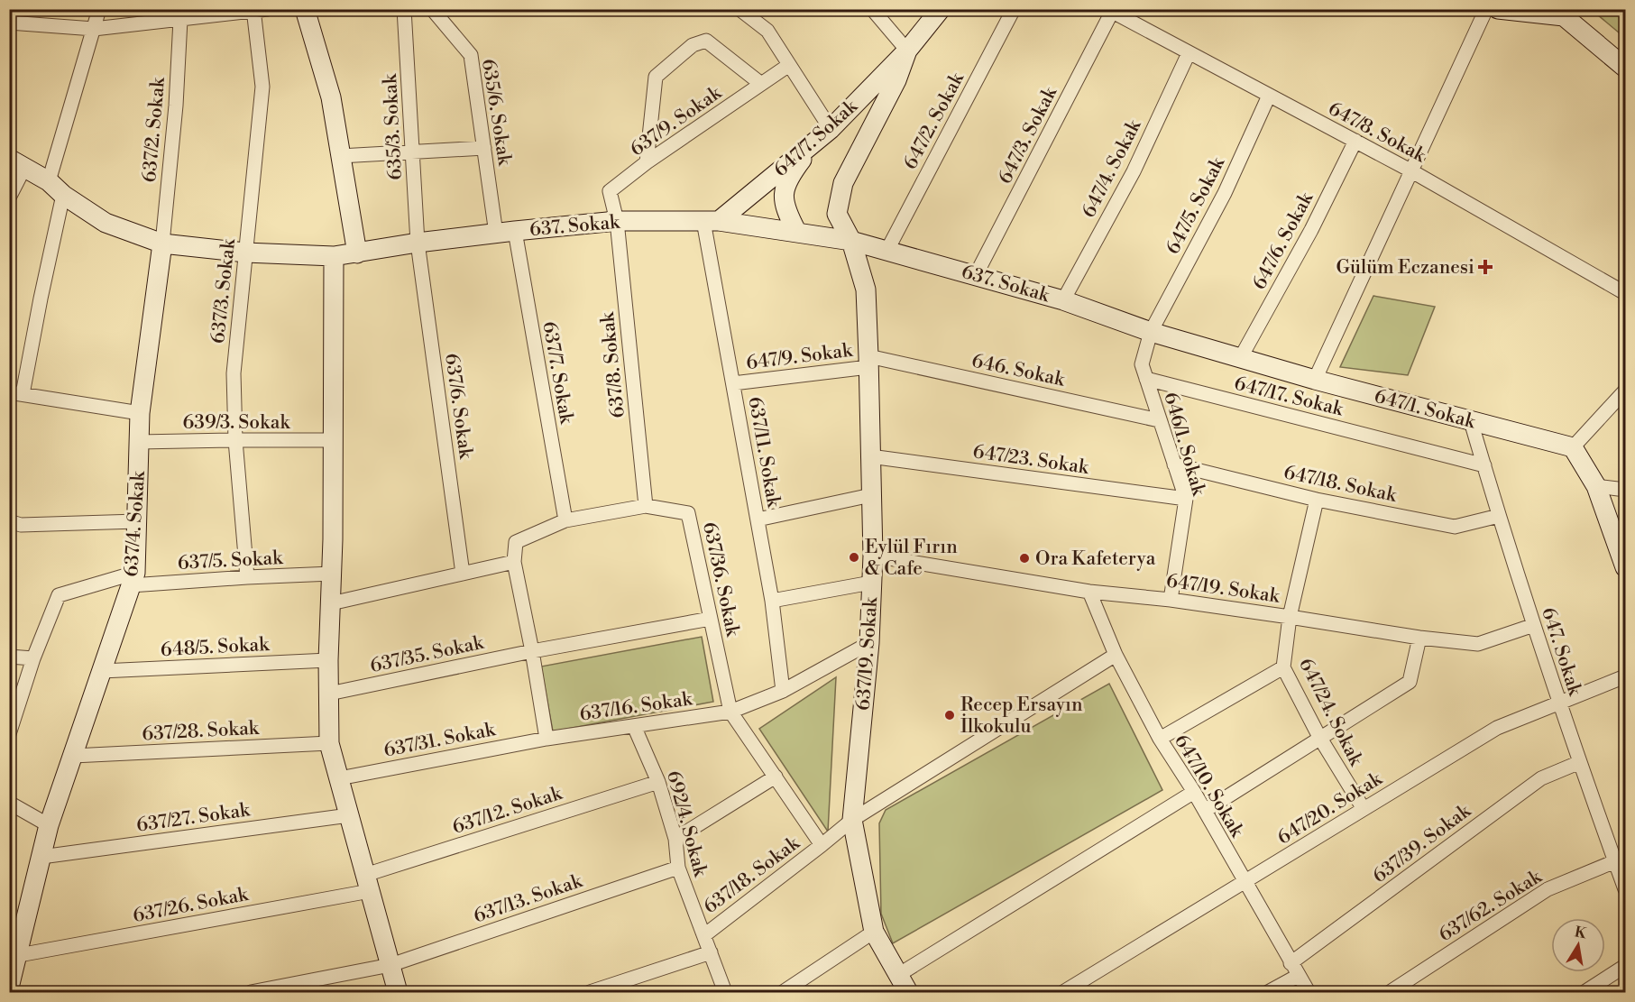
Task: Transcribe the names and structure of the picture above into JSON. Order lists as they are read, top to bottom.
{
  "streets": {
    "street": [
      "635/6. Sokak",
      "637/9. Sokak",
      "647/2. Sokak",
      "635/3. Sokak",
      "637/2. Sokak",
      "647/8. Sokak",
      "647/3. Sokak",
      "647/7. Sokak",
      "647/4. Sokak",
      "647/5. Sokak",
      "637. Sokak",
      "647/6. Sokak",
      "637/3. Sokak",
      "647/9. Sokak",
      "637/8. Sokak",
      "646. Sokak",
      "637/7. Sokak",
      "647/17. Sokak",
      "637/6. Sokak",
      "647/1. Sokak",
      "639/3. Sokak",
      "646/1. Sokak",
      "637/11. Sokak",
      "647/23. Sokak",
      "647/18. Sokak",
      "637/4. Sokak",
      "637/5. Sokak",
      "637/36. Sokak",
      "647/19. Sokak",
      "648/5. Sokak",
      "647. Sokak",
      "637/35. Sokak",
      "637/19. Sokak",
      "637/16. Sokak",
      "647/24. Sokak",
      "637/28. Sokak",
      "637/31. Sokak",
      "647/10. Sokak",
      "647/20. Sokak",
      "637/12. Sokak",
      "637/27. Sokak",
      "692/4. Sokak",
      "637/39. Sokak",
      "637/18. Sokak",
      "637/13. Sokak",
      "637/26. Sokak",
      "637/62. Sokak"
    ]
  },
  "crossings": [
    ["635/6. Sokak", "637. Sokak"],
    ["635/6. Sokak", "637/7. Sokak"],
    ["637/9. Sokak", "637. Sokak"],
    ["637/9. Sokak", "637/8. Sokak"],
    ["647/2. Sokak", "637. Sokak"],
    ["635/3. Sokak", "637. Sokak"],
    ["635/3. Sokak", "637/6. Sokak"],
    ["637/2. Sokak", "637. Sokak"],
    ["637/2. Sokak", "637/4. Sokak"],
    ["647/8. Sokak", "647/3. Sokak"],
    ["647/8. Sokak", "647/4. Sokak"],
    ["647/8. Sokak", "647/5. Sokak"],
    ["647/8. Sokak", "647/6. Sokak"],
    ["647/3. Sokak", "637. Sokak"],
    ["647/7. Sokak", "637. Sokak"],
    ["647/7. Sokak", "637/11. Sokak"],
    ["647/7. Sokak", "637/19. Sokak"],
    ["647/4. Sokak", "637. Sokak"],
    ["647/5. Sokak", "637. Sokak"],
    ["647/5. Sokak", "647/1. Sokak"],
    ["647/5. Sokak", "646/1. Sokak"],
    ["637. Sokak", "637/3. Sokak"],
    ["637. Sokak", "637/8. Sokak"],
    ["637. Sokak", "637/7. Sokak"],
    ["637. Sokak", "637/6. Sokak"],
    ["637. Sokak", "647/1. Sokak"],
    ["637. Sokak", "646/1. Sokak"],
    ["637. Sokak", "637/11. Sokak"],
    ["637. Sokak", "637/4. Sokak"],
    ["637. Sokak", "637/19. Sokak"],
    ["647/6. Sokak", "647/1. Sokak"],
    ["637/3. Sokak", "639/3. Sokak"],
    ["637/3. Sokak", "637/5. Sokak"],
    ["647/9. Sokak", "646. Sokak"],
    ["647/9. Sokak", "637/11. Sokak"],
    ["647/9. Sokak", "637/19. Sokak"],
    ["637/8. Sokak", "637/36. Sokak"],
    ["646. Sokak", "646/1. Sokak"],
    ["646. Sokak", "637/19. Sokak"],
    ["637/7. Sokak", "637/36. Sokak"],
    ["647/17. Sokak", "646/1. Sokak"],
    ["647/17. Sokak", "647. Sokak"],
    ["647/1. Sokak", "646/1. Sokak"],
    ["647/1. Sokak", "647. Sokak"],
    ["639/3. Sokak", "637/4. Sokak"],
    ["646/1. Sokak", "647/23. Sokak"],
    ["646/1. Sokak", "647/18. Sokak"],
    ["646/1. Sokak", "647/19. Sokak"],
    ["637/11. Sokak", "637/16. Sokak"],
    ["647/23. Sokak", "637/19. Sokak"],
    ["647/18. Sokak", "647. Sokak"],
    ["647/18. Sokak", "647/24. Sokak"],
    ["637/4. Sokak", "637/5. Sokak"],
    ["637/4. Sokak", "648/5. Sokak"],
    ["637/4. Sokak", "637/28. Sokak"],
    ["637/4. Sokak", "637/27. Sokak"],
    ["637/4. Sokak", "637/26. Sokak"],
    ["637/36. Sokak", "637/35. Sokak"],
    ["637/36. Sokak", "637/16. Sokak"],
    ["647/19. Sokak", "647. Sokak"],
    ["647/19. Sokak", "637/19. Sokak"],
    ["647/19. Sokak", "647/24. Sokak"],
    ["647/19. Sokak", "647/10. Sokak"],
    ["647. Sokak", "647/20. Sokak"],
    ["647. Sokak", "637/39. Sokak"],
    ["647. Sokak", "637/62. Sokak"],
    ["637/19. Sokak", "637/16. Sokak"],
    ["637/19. Sokak", "637/18. Sokak"],
    ["637/16. Sokak", "637/31. Sokak"],
    ["637/16. Sokak", "692/4. Sokak"],
    ["647/24. Sokak", "647/20. Sokak"],
    ["647/10. Sokak", "647/20. Sokak"],
    ["647/10. Sokak", "637/39. Sokak"],
    ["647/10. Sokak", "637/18. Sokak"],
    ["637/12. Sokak", "692/4. Sokak"],
    ["637/12. Sokak", "637/26. Sokak"],
    ["692/4. Sokak", "637/18. Sokak"],
    ["692/4. Sokak", "637/13. Sokak"]
  ],
  "places": {
    "health": ["Gülüm Eczanesi"],
    "other": ["Eylül Fırın & Cafe", "Ora Kafeterya", "Recep Ersayın İlkokulu"]
  },
  "north": "top"
}
